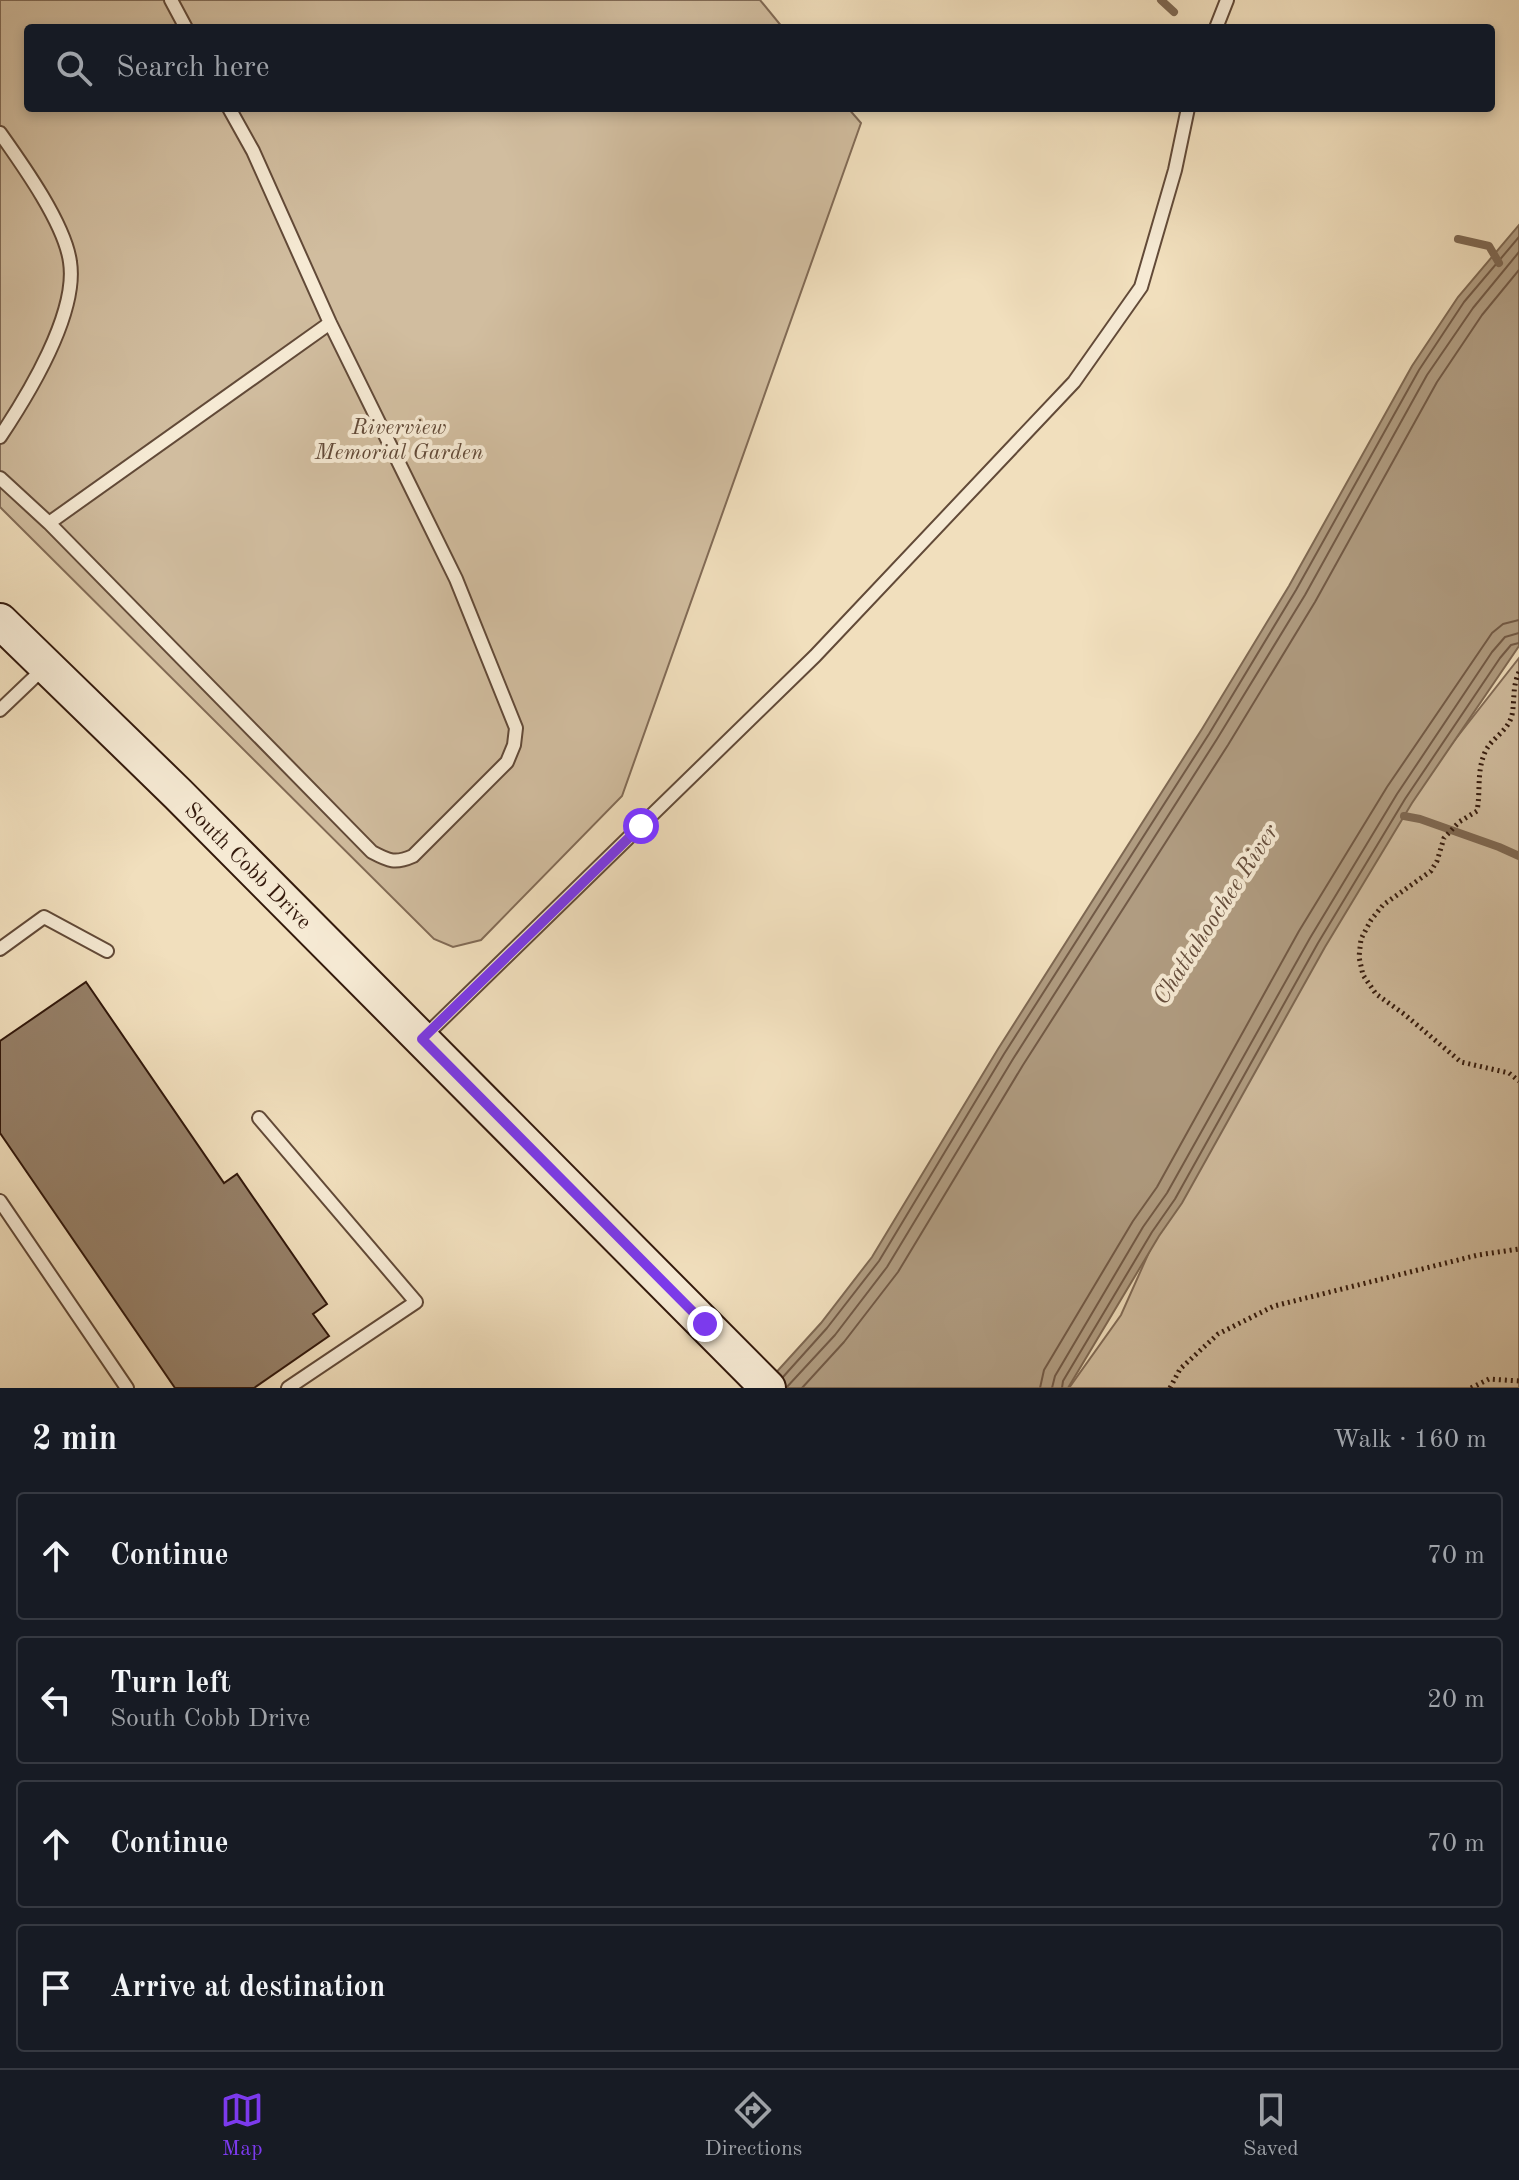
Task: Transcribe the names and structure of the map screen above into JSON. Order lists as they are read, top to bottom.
{
  "streets": {
    "main road": ["South Cobb Drive"]
  },
  "water": ["Chattahoochee River"],
  "parks": ["Riverview Memorial Garden"],
  "page": {
    "search": "Search here",
    "heading": ["2 min", "Walk · 160 m"],
    "list": [
      ["Continue", "70 m"],
      ["Turn left", "South Cobb Drive", "20 m"],
      ["Continue", "70 m"],
      "Arrive at destination"
    ],
    "nav": ["Map", "Directions", "Saved"]
  }
}
